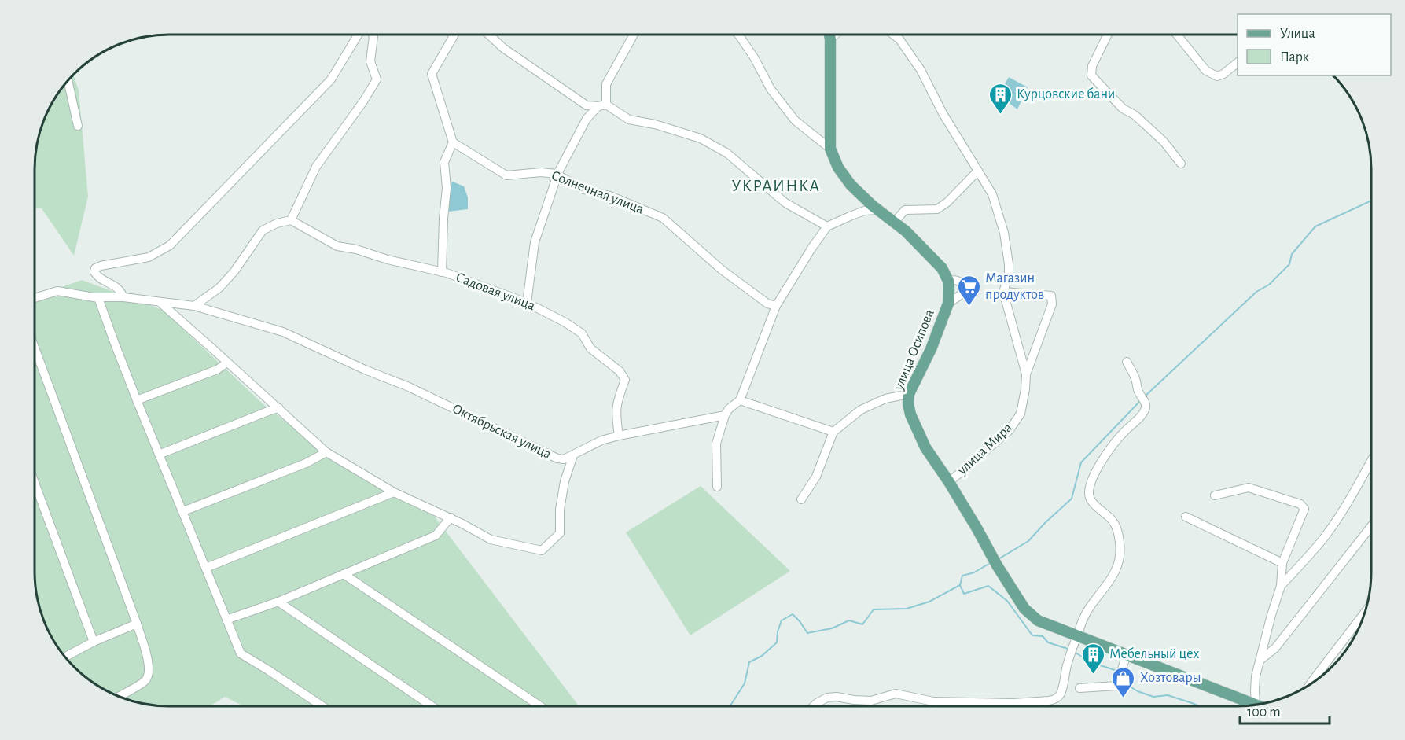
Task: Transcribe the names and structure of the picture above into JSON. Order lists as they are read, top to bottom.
{
  "streets": {
    "main road": ["улица Осипова"],
    "street": [
      "Солнечная улица",
      "Садовая улица",
      "Октябрьская улица",
      "улица Мира"
    ]
  },
  "crossings": [
    ["Садовая улица", "Октябрьская улица"],
    ["улица Осипова", "улица Мира"]
  ],
  "districts": ["УКРАИНКА"],
  "places": {
    "building": ["Курцовские бани", "Мебельный цех"],
    "supermarket": ["Магазин продуктов"],
    "shop": ["Хозтовары"]
  },
  "legend": ["Улица", "Парк"],
  "scale_bar": "100 m"
}
